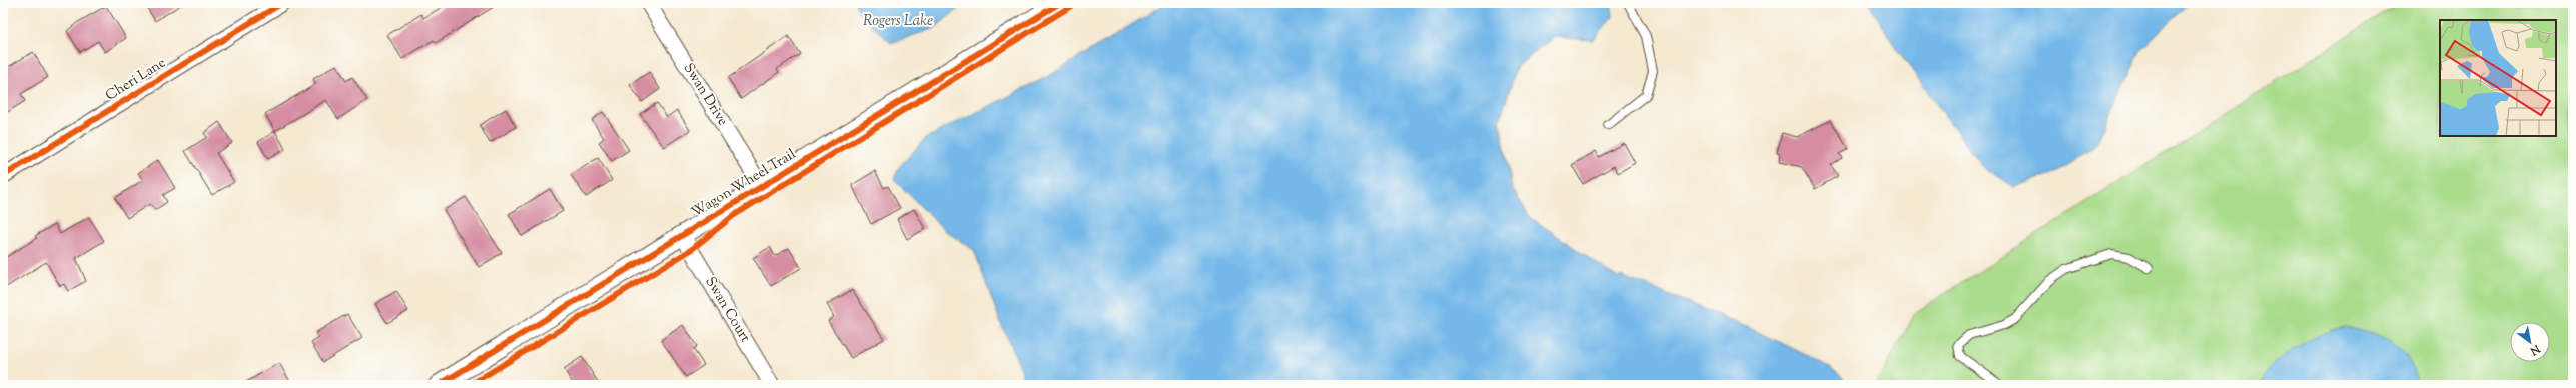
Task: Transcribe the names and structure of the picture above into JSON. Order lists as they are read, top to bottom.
{
  "streets": {
    "street": [
      "Cheri Lane",
      "Swan Drive",
      "Wagon Wheel Trail",
      "Swan Court"
    ]
  },
  "crossings": [
    ["Swan Drive", "Wagon Wheel Trail"],
    ["Wagon Wheel Trail", "Swan Court"]
  ],
  "water": ["Rogers Lake"],
  "north": "bottom right"
}
